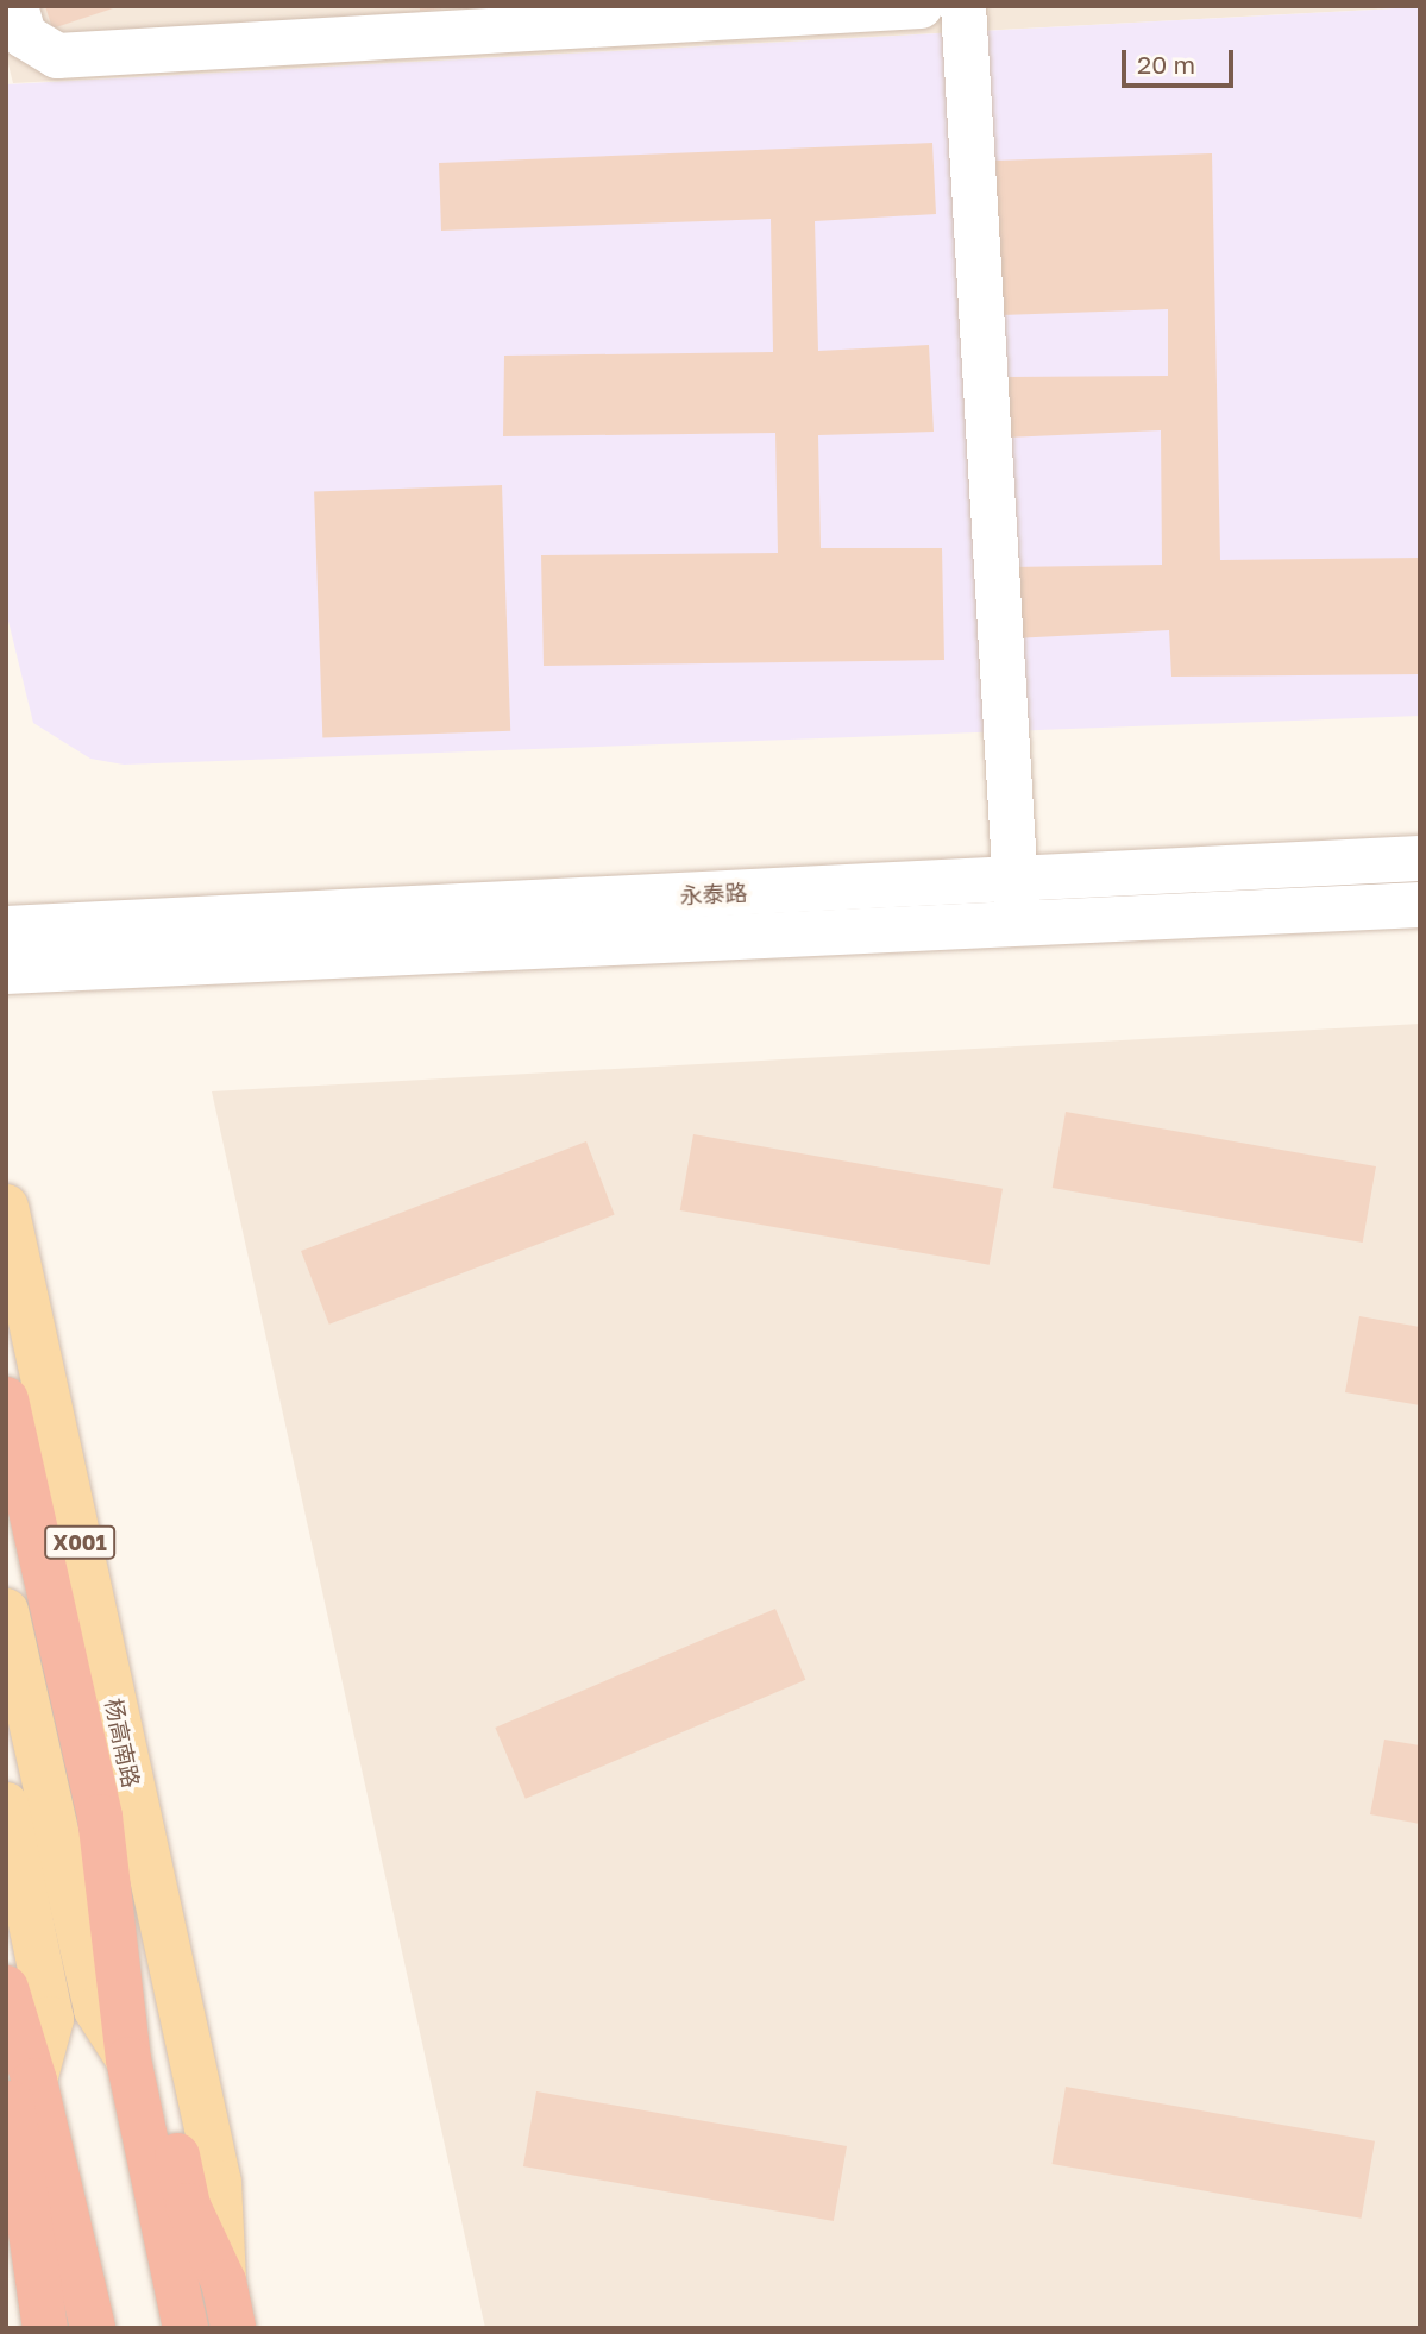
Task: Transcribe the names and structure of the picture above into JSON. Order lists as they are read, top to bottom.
{
  "streets": {
    "highway": ["X001", "杨高南路"],
    "street": ["永泰路"]
  },
  "scale_bar": "20 m"
}
